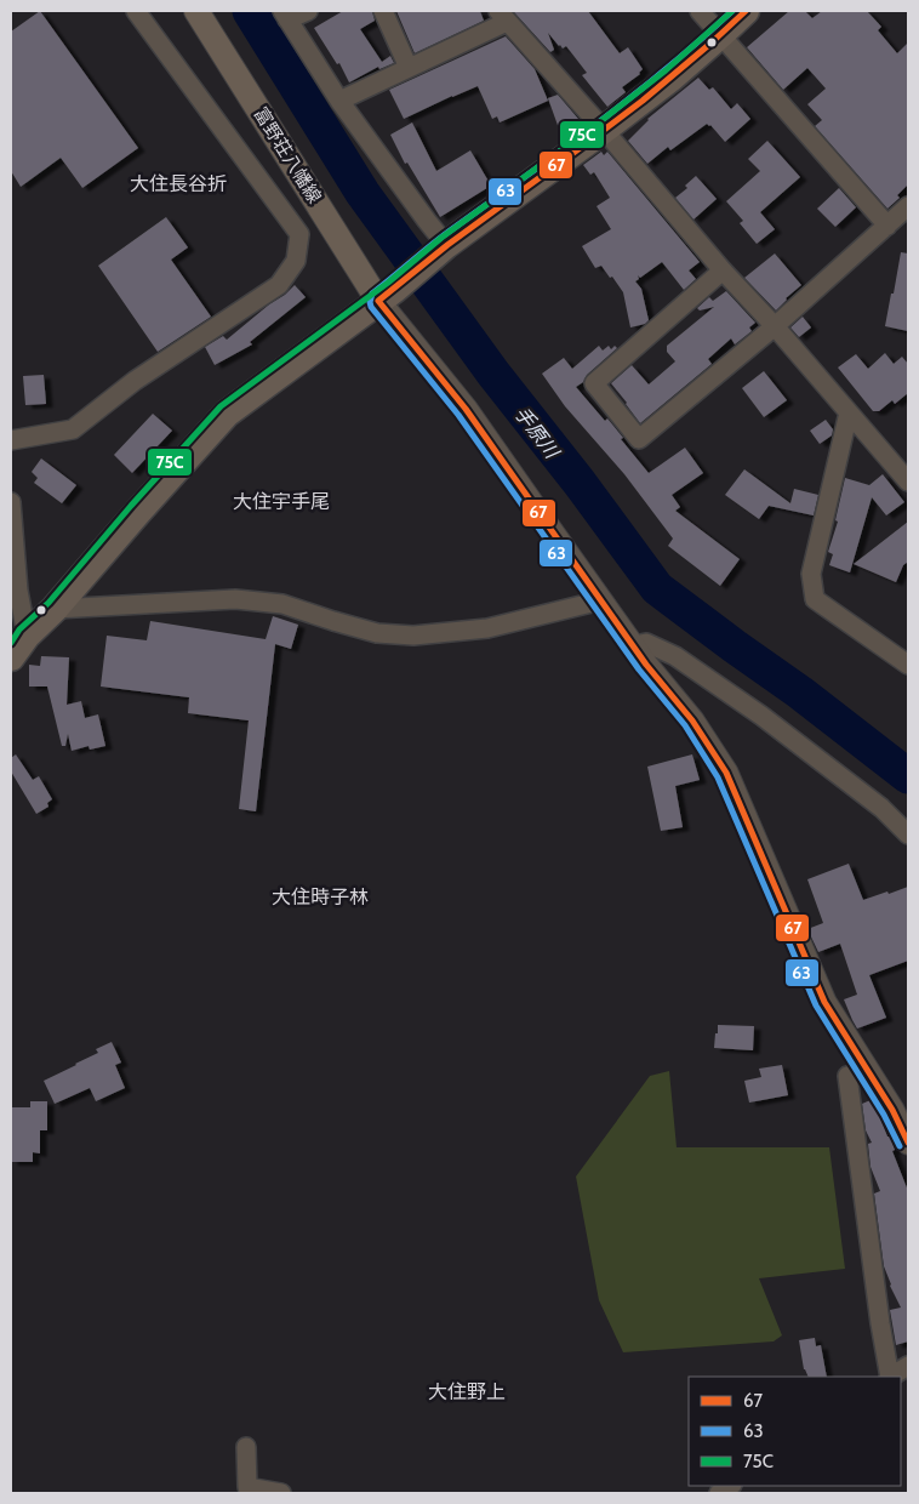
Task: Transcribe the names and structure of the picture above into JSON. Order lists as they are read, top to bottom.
{
  "streets": {
    "main road": ["富野荘八幡線"]
  },
  "districts": [
    "大住長谷折",
    "大住宇手尾",
    "大住時子林",
    "大住野上"
  ],
  "water": ["手原川"],
  "lines": ["transit line 67", "transit line 63", "transit line 75C"],
  "legend": ["67", "63", "75C"]
}
